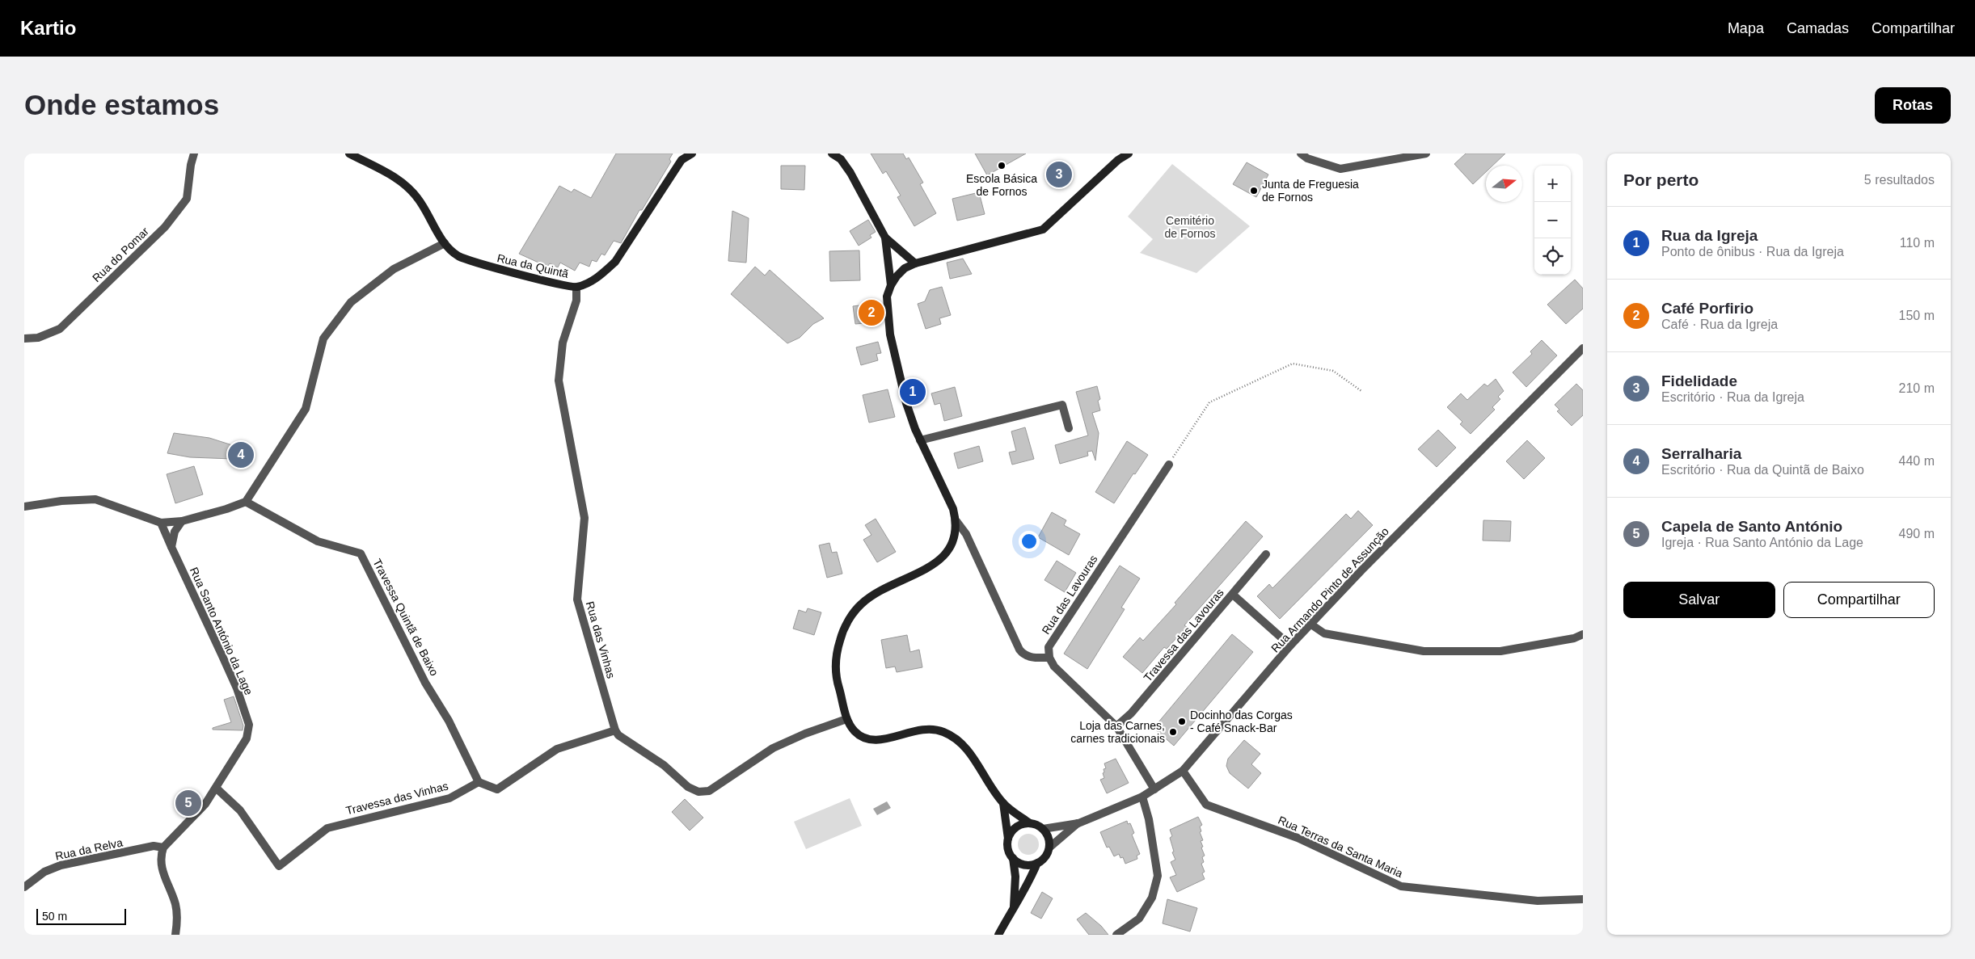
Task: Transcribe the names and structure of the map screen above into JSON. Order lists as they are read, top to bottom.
{
  "streets": {
    "main road": ["Rua da Quintã"],
    "street": [
      "Rua do Pomar",
      "Rua Armando Pinto de Assunção",
      "Rua das Lavouras",
      "Travessa Quintã de Baixo",
      "Rua Santo António da Lage",
      "Travessa das Lavouras",
      "Rua das Vinhas",
      "Travessa das Vinhas",
      "Rua Terras da Santa Maria",
      "Rua da Relva"
    ]
  },
  "crossings": [
    ["Rua da Quintã", "Rua das Vinhas"],
    ["Rua Armando Pinto de Assunção", "Rua Terras da Santa Maria"],
    ["Travessa Quintã de Baixo", "Travessa das Vinhas"],
    ["Rua Santo António da Lage", "Travessa das Vinhas"],
    ["Rua Santo António da Lage", "Rua da Relva"]
  ],
  "parks": ["Cemitério de Fornos"],
  "places": [
    "Escola Básica de Fornos",
    "Junta de Freguesia de Fornos",
    "Docinho das Corgas - Café Snack-Bar",
    "Loja das Carnes, carnes tradicionais"
  ],
  "scale_bar": "50 m",
  "north": "right",
  "page": {
    "header": "Kartio",
    "nav": ["Mapa", "Camadas", "Compartilhar"],
    "buttons": [
      "Rotas",
      ["Salvar", "Compartilhar"]
    ],
    "title": "Onde estamos",
    "heading": ["Por perto", "5 resultados"],
    "pins": [
      "3",
      "2",
      "1",
      "4",
      "5"
    ],
    "map_buttons": ["+", "−"],
    "list": [
      {
        "mark": "1",
        "name": "Rua da Igreja",
        "note": "Ponto de ônibus · Rua da Igreja",
        "value": "110 m"
      },
      {
        "mark": "2",
        "name": "Café Porfirio",
        "note": "Café · Rua da Igreja",
        "value": "150 m"
      },
      {
        "mark": "3",
        "name": "Fidelidade",
        "note": "Escritório · Rua da Igreja",
        "value": "210 m"
      },
      {
        "mark": "4",
        "name": "Serralharia",
        "note": "Escritório · Rua da Quintã de Baixo",
        "value": "440 m"
      },
      {
        "mark": "5",
        "name": "Capela de Santo António",
        "note": "Igreja · Rua Santo António da Lage",
        "value": "490 m"
      }
    ],
    "scale": "50 m"
  }
}
